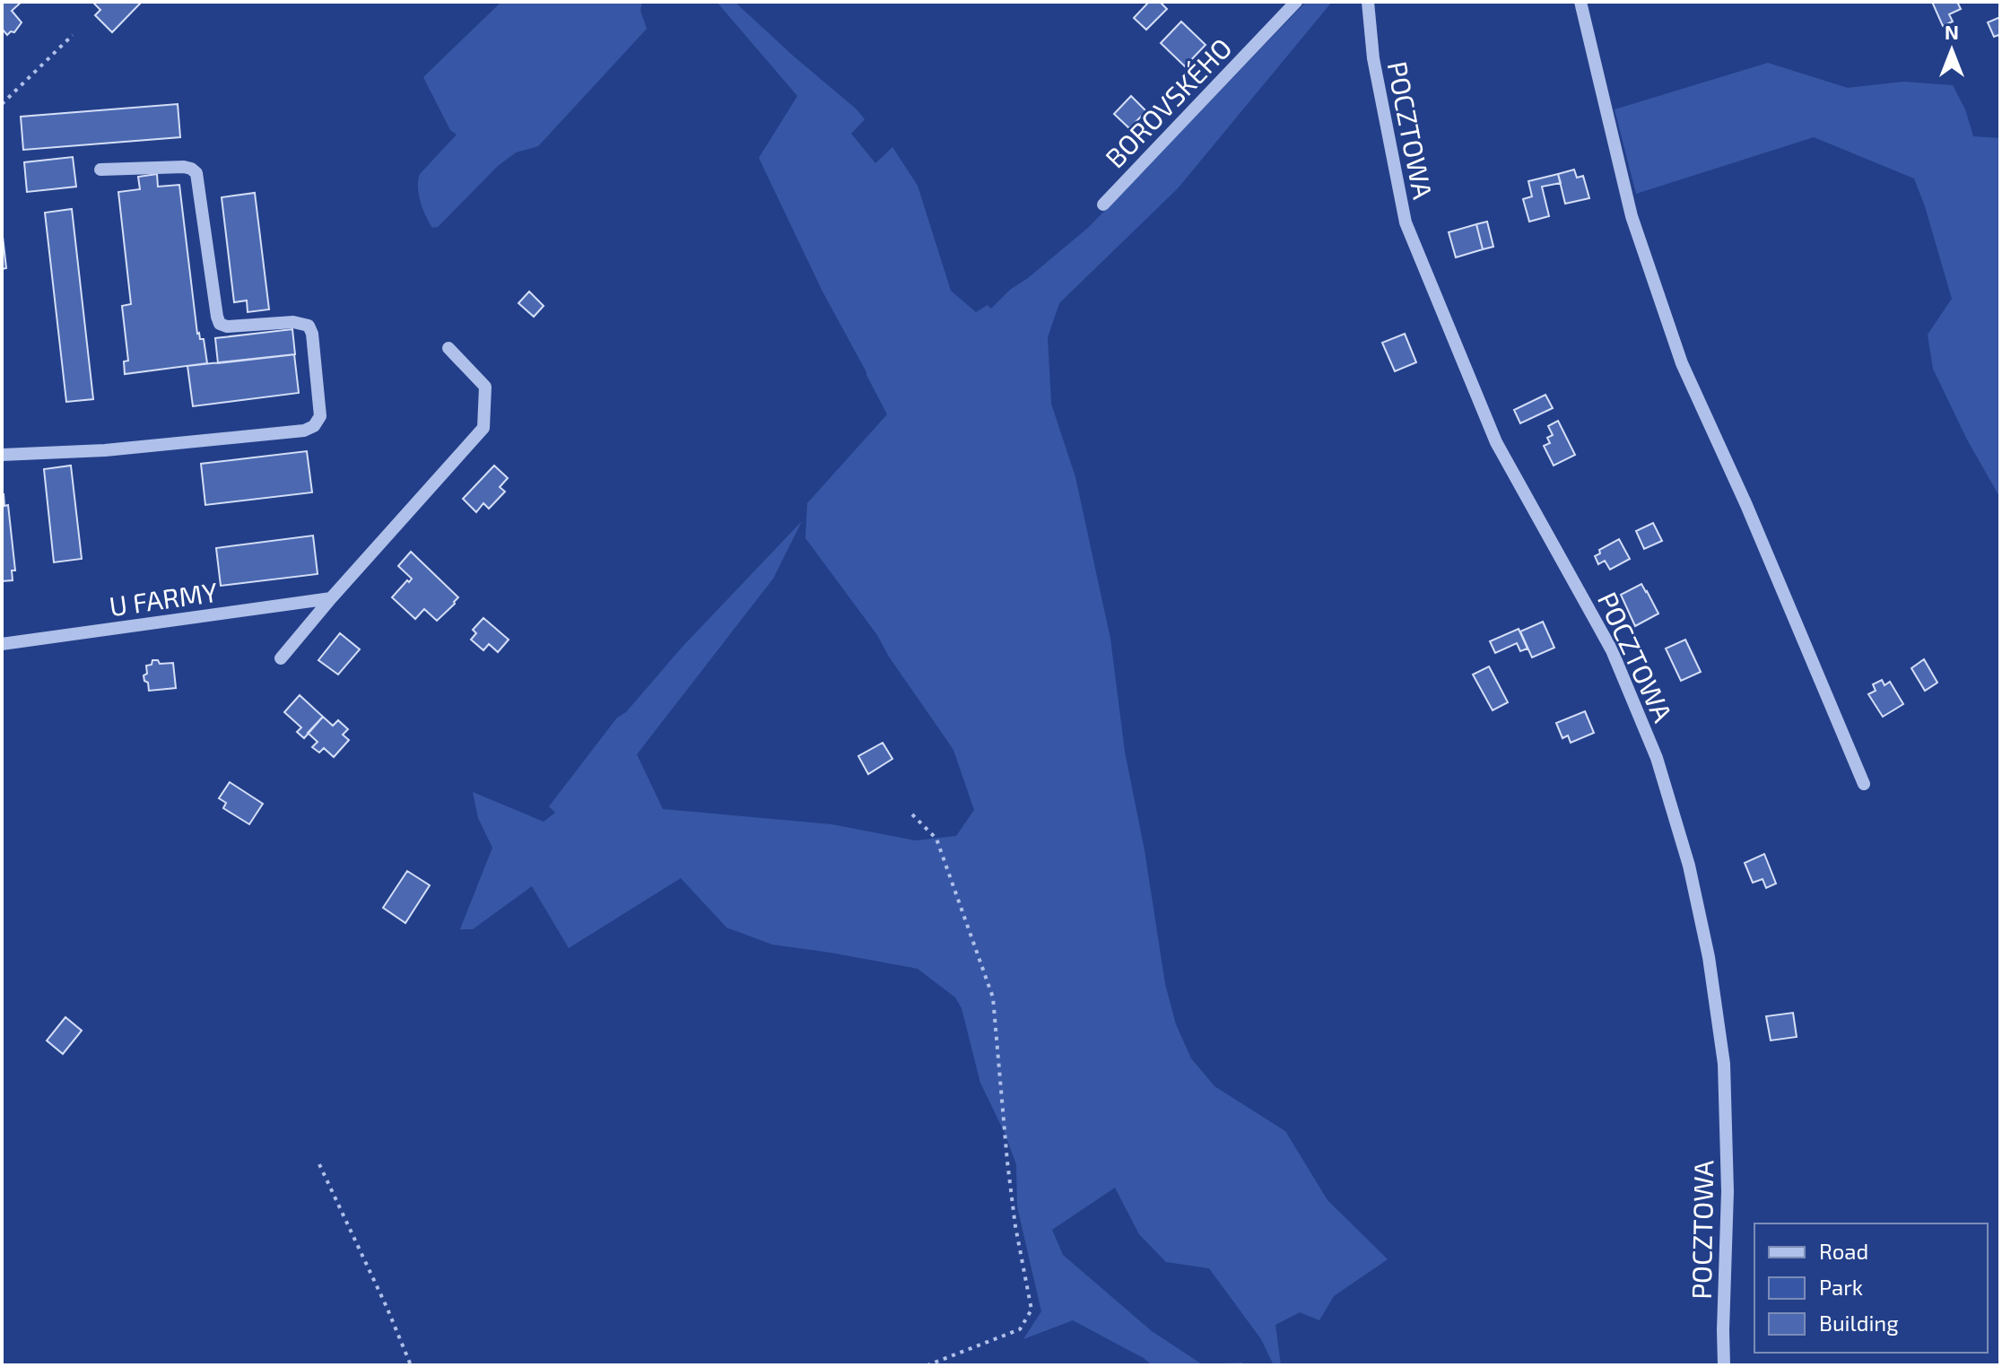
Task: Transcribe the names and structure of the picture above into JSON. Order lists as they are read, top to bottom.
{
  "streets": {
    "street": ["BOROVSKÉHO", "POCZTOWA", "U FARMY"]
  },
  "legend": ["Road", "Park", "Building"],
  "north": "top"
}
